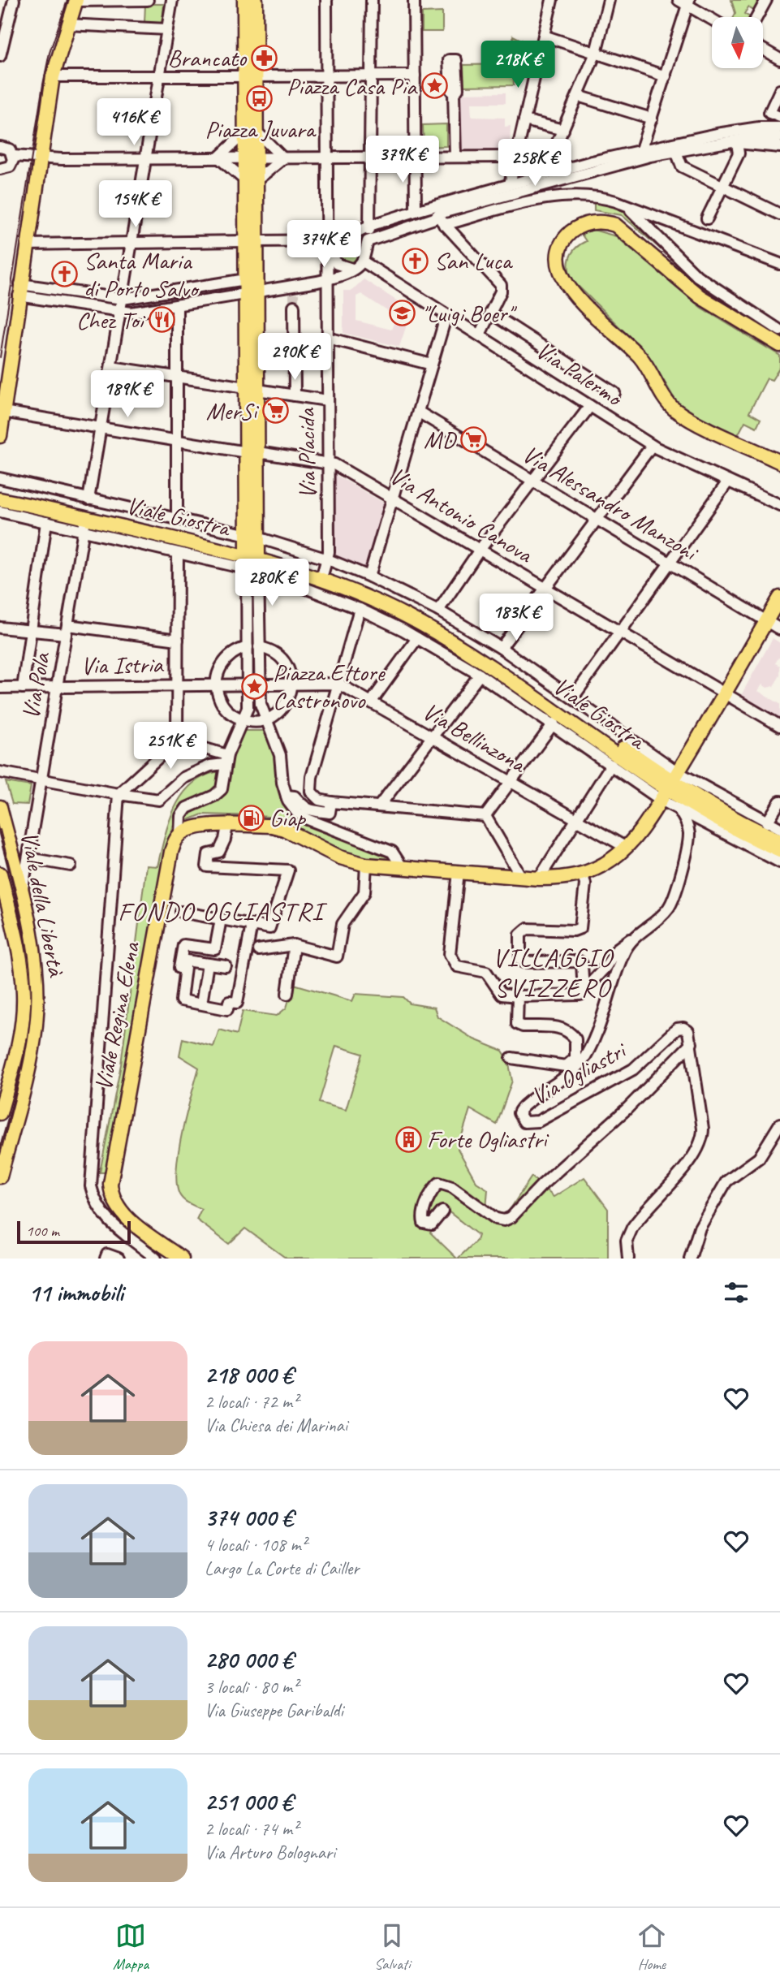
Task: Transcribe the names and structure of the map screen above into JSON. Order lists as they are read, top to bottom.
{
  "streets": {
    "main road": ["Viale Giostra", "Viale della Libertà", "Viale Regina Elena"],
    "street": [
      "Via Palermo",
      "Via Placida",
      "Via Alessandro Manzoni",
      "Via Antonio Canova",
      "Via Istria",
      "Via Pola",
      "Via Bellinzona",
      "Via Ogliastri"
    ]
  },
  "crossings": [
    ["Via Placida", "Via Antonio Canova"],
    ["Via Placida", "Viale Giostra"],
    ["Viale Giostra", "Via Pola"],
    ["Via Istria", "Via Pola"],
    ["Via Istria", "Via Bellinzona"],
    ["Via Pola", "Viale della Libertà"]
  ],
  "districts": ["FONDO OGLIASTRI", "VILLAGGIO SVIZZERO"],
  "places": {
    "pharmacy": ["Brancato"],
    "place": ["Piazza Casa Pia", "Piazza Ettore Castronovo"],
    "bus stop": ["Piazza Juvara"],
    "church": ["San Luca", "Santa Maria di Porto Salvo"],
    "school or university": ["\"Luigi Boer\""],
    "restaurant": ["Chez Toi"],
    "supermarket": ["MerSi", "MD"],
    "fuel station": ["Giap"],
    "building": ["Forte Ogliastri"]
  },
  "scale_bar": "100 m",
  "north": "bottom",
  "page": {
    "price": [
      "218K €",
      "416K €",
      "379K €",
      "258K €",
      "154K €",
      "374K €",
      "290K €",
      "189K €",
      "280K €",
      "183K €",
      "251K €"
    ],
    "scale": "100 m",
    "heading": "11 immobili",
    "list": [
      {
        "name": "218 000 €",
        "note": "2 locali · 72 m² · Via Chiesa dei Marinai"
      },
      {
        "name": "374 000 €",
        "note": "4 locali · 108 m² · Largo La Corte di Cailler"
      },
      {
        "name": "280 000 €",
        "note": "3 locali · 80 m² · Via Giuseppe Garibaldi"
      },
      {
        "name": "251 000 €",
        "note": "2 locali · 74 m² · Via Arturo Bolognari"
      }
    ],
    "tabs": ["Mappa", "Salvati", "Home"]
  }
}
